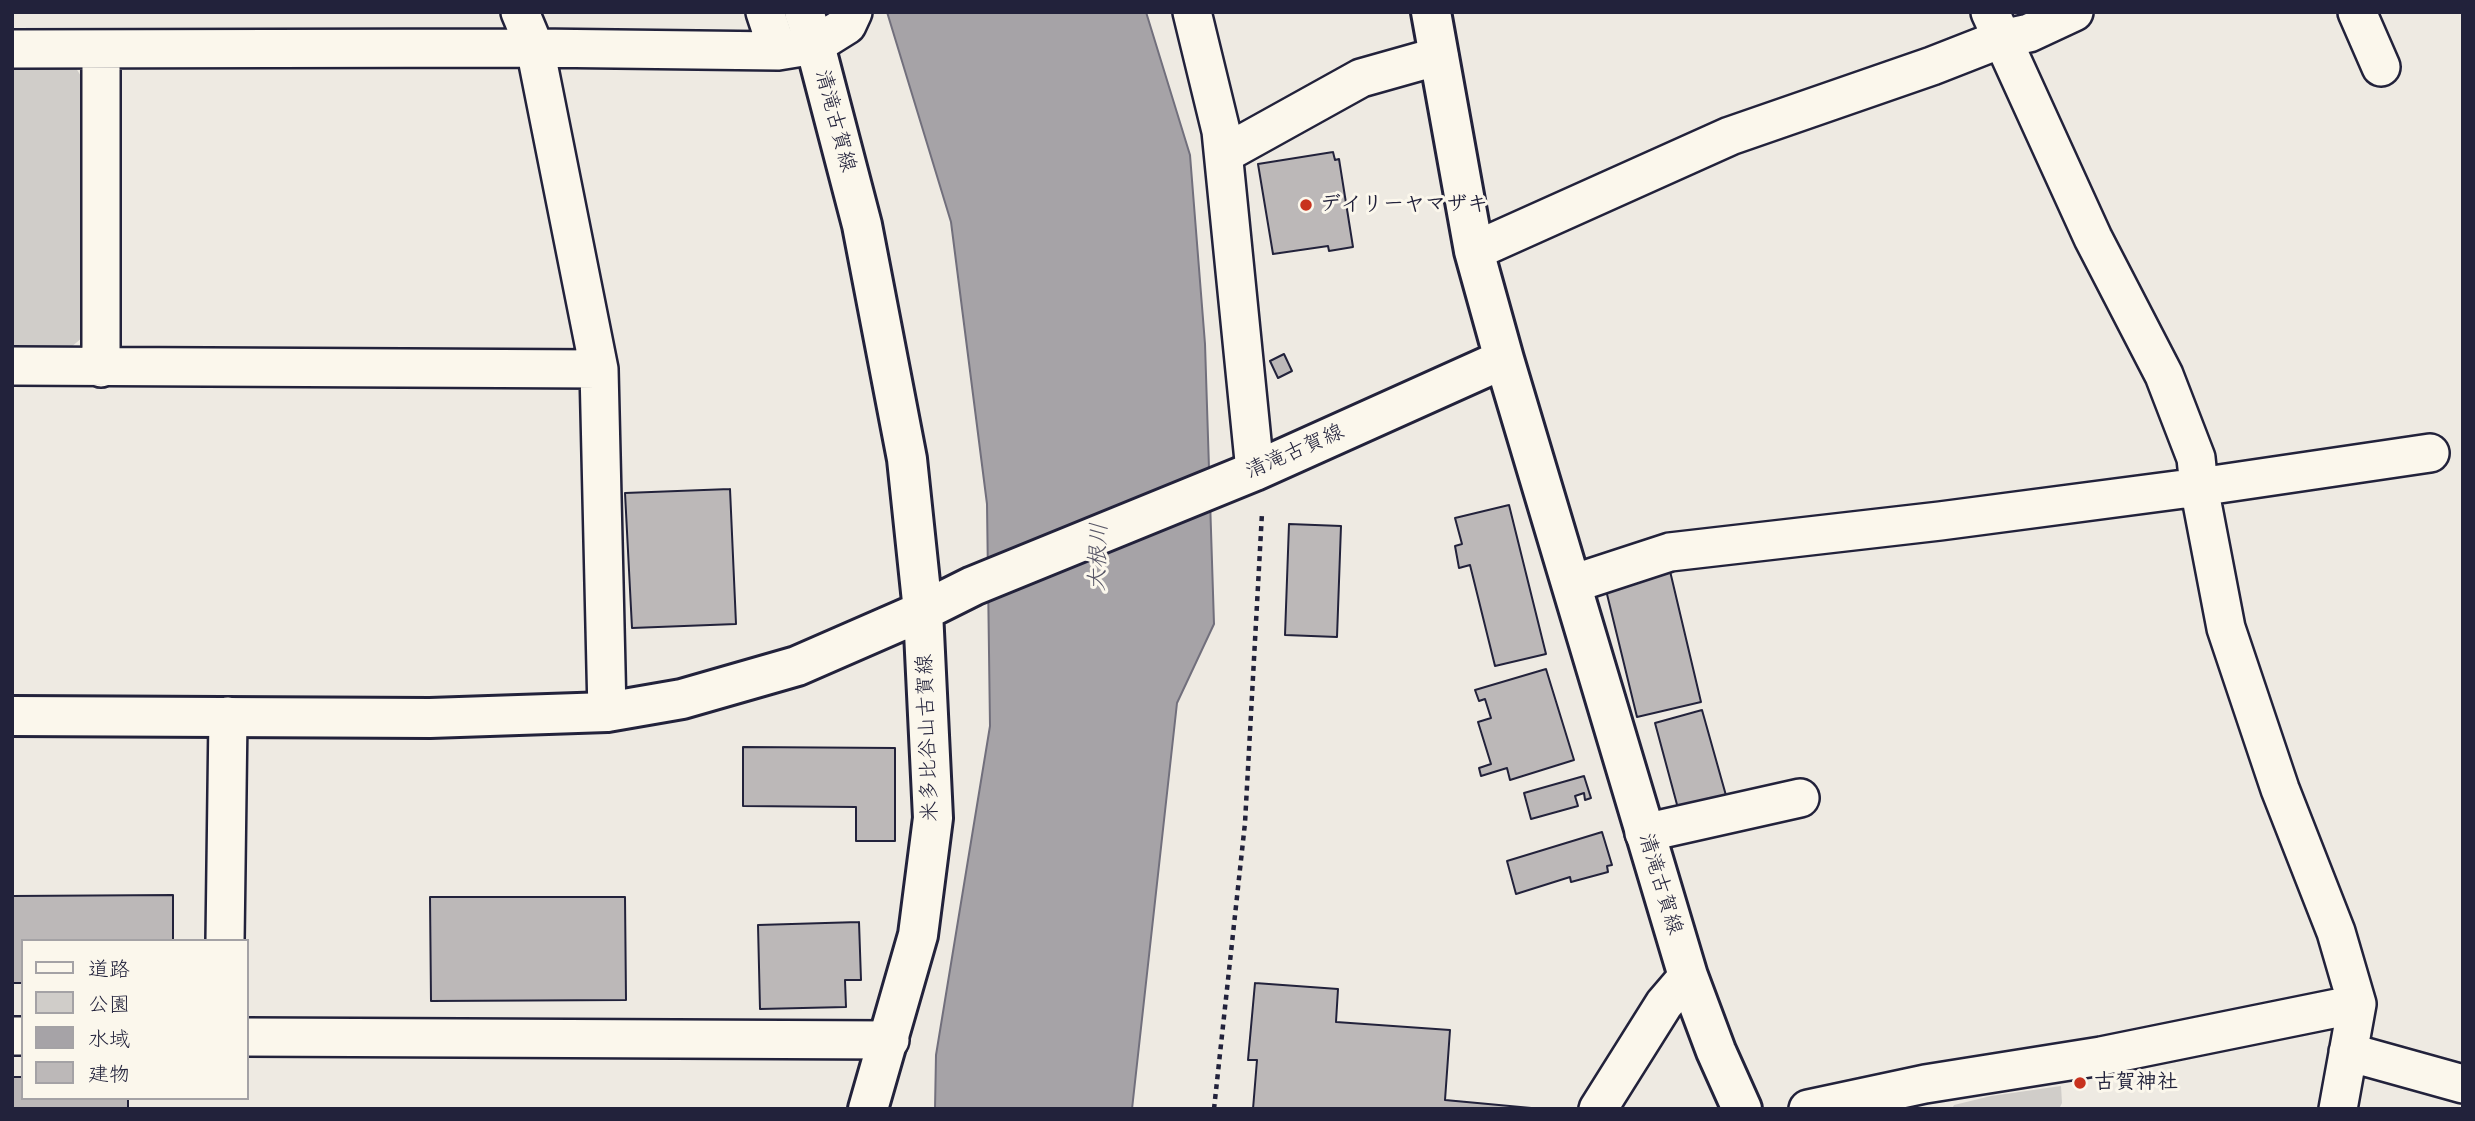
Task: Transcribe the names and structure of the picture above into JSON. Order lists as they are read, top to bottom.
{
  "streets": {
    "main road": ["清滝古賀線", "米多比谷山古賀線"]
  },
  "crossings": [
    ["清滝古賀線", "米多比谷山古賀線"]
  ],
  "water": ["大根川"],
  "places": ["デイリーヤマザキ", "古賀神社"],
  "legend": [
    "道路",
    "公園",
    "水域",
    "建物"
  ]
}
